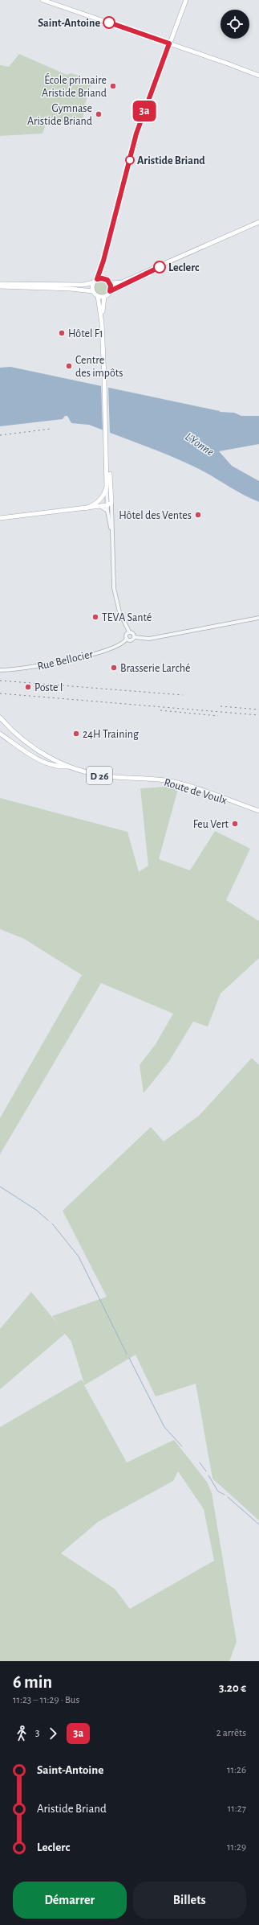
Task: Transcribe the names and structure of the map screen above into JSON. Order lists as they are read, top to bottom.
{
  "streets": {
    "main road": ["D 26", "Route de Voulx"],
    "street": ["Rue Bellocier"]
  },
  "crossings": [
    ["D 26", "Route de Voulx"]
  ],
  "water": ["L'Yonne"],
  "places": [
    "Saint-Antoine",
    "École primaire Aristide Briand",
    "Gymnase Aristide Briand",
    "Aristide Briand",
    "Leclerc",
    "Hôtel F1",
    "Centre des impôts",
    "Hôtel des Ventes",
    "TEVA Santé",
    "Brasserie Larché",
    "Poste I",
    "24H Training",
    "Feu Vert"
  ],
  "lines": ["bus line 3a"],
  "page": {
    "on_map": "3a",
    "heading": ["6 min", "11:23 – 11:29 · Bus", "3.20 €"],
    "legs": ["3", "3a", "2 arrêts"],
    "list": [
      {
        "name": "Saint-Antoine",
        "value": "11:26"
      },
      {
        "name": "Aristide Briand",
        "value": "11:27"
      },
      {
        "name": "Leclerc",
        "value": "11:29"
      }
    ],
    "buttons": ["Démarrer", "Billets"]
  }
}
